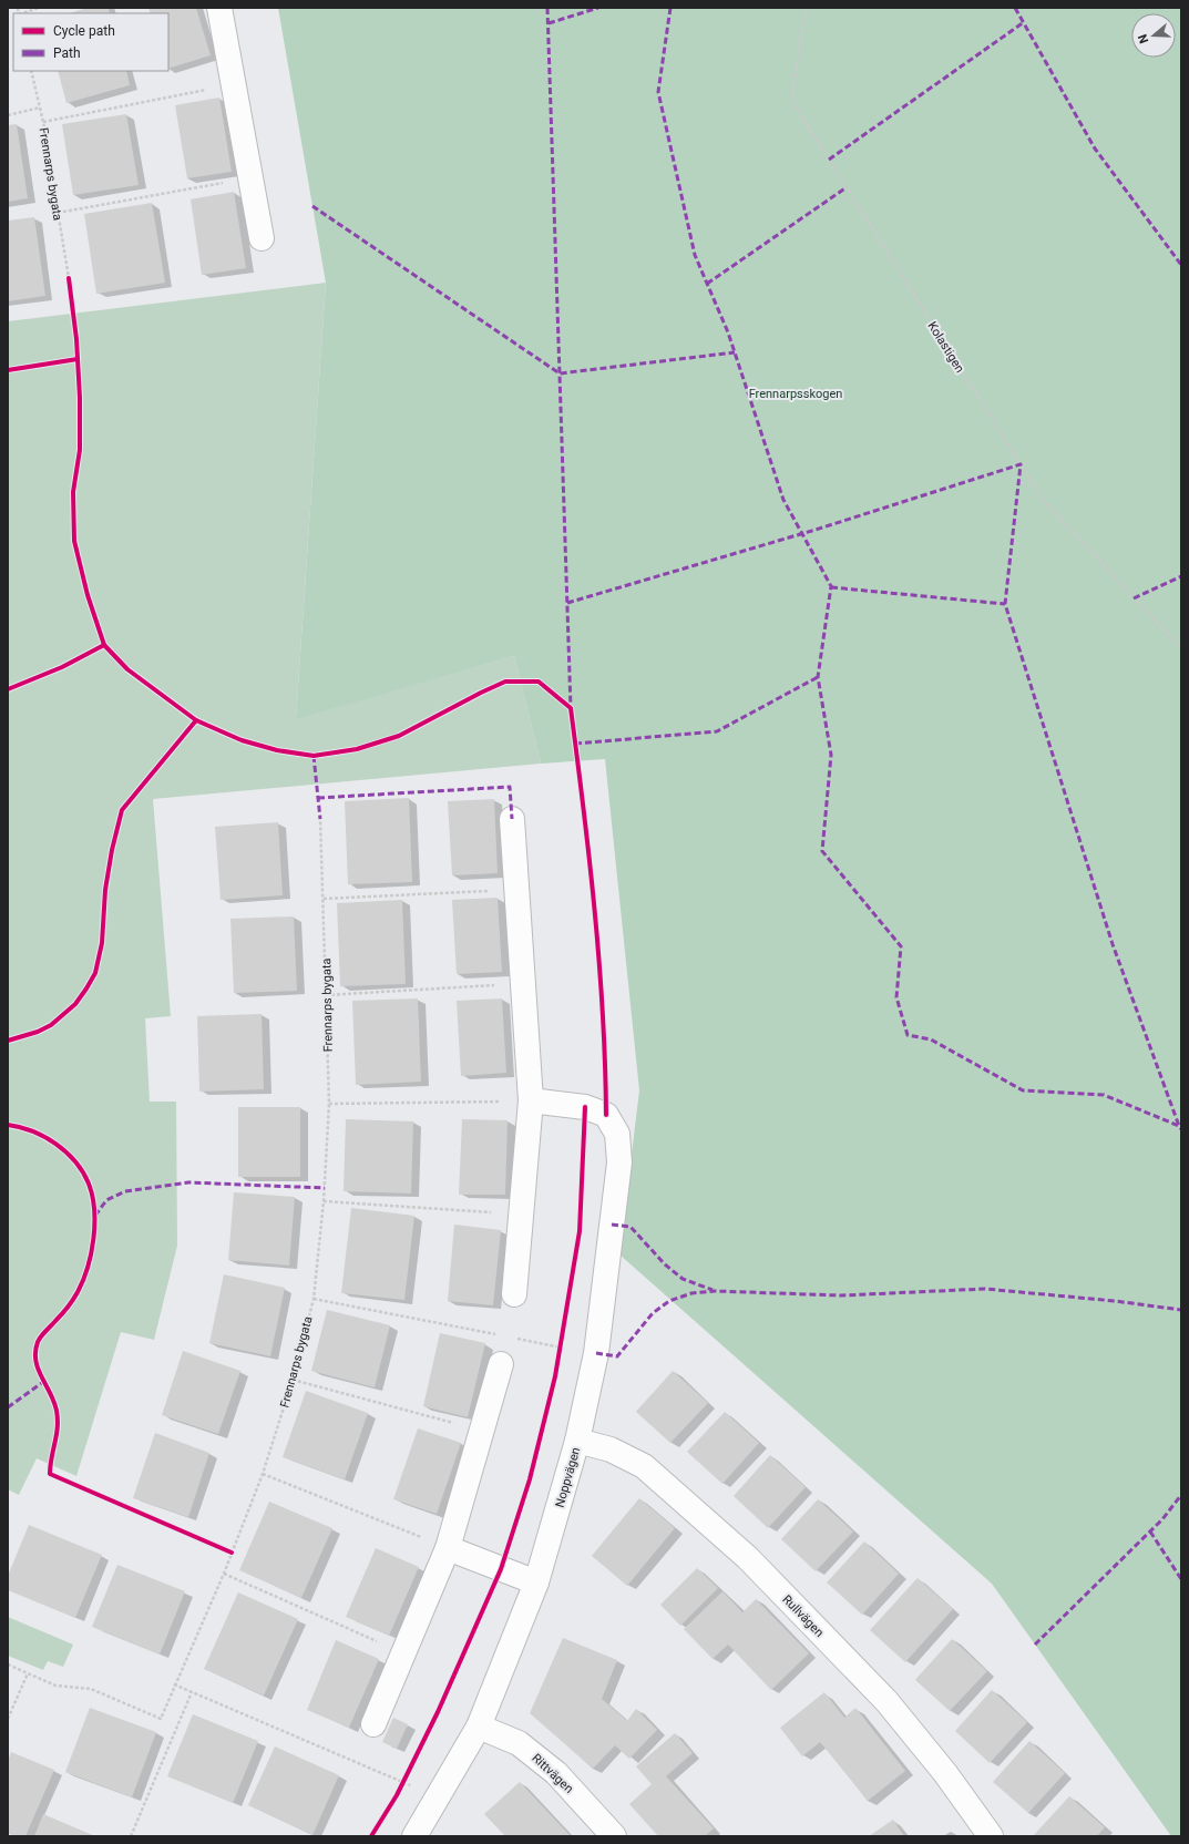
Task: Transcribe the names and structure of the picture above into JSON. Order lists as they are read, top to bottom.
{
  "streets": {
    "street": ["Noppvägen", "Rullvägen", "Rittvägen"],
    "path": ["Frennarps bygata", "Kolastigen"]
  },
  "crossings": [
    ["Noppvägen", "Rullvägen"],
    ["Noppvägen", "Rittvägen"]
  ],
  "parks": ["Frennarpsskogen"],
  "legend": ["Cycle path", "Path"],
  "north": "left"
}
